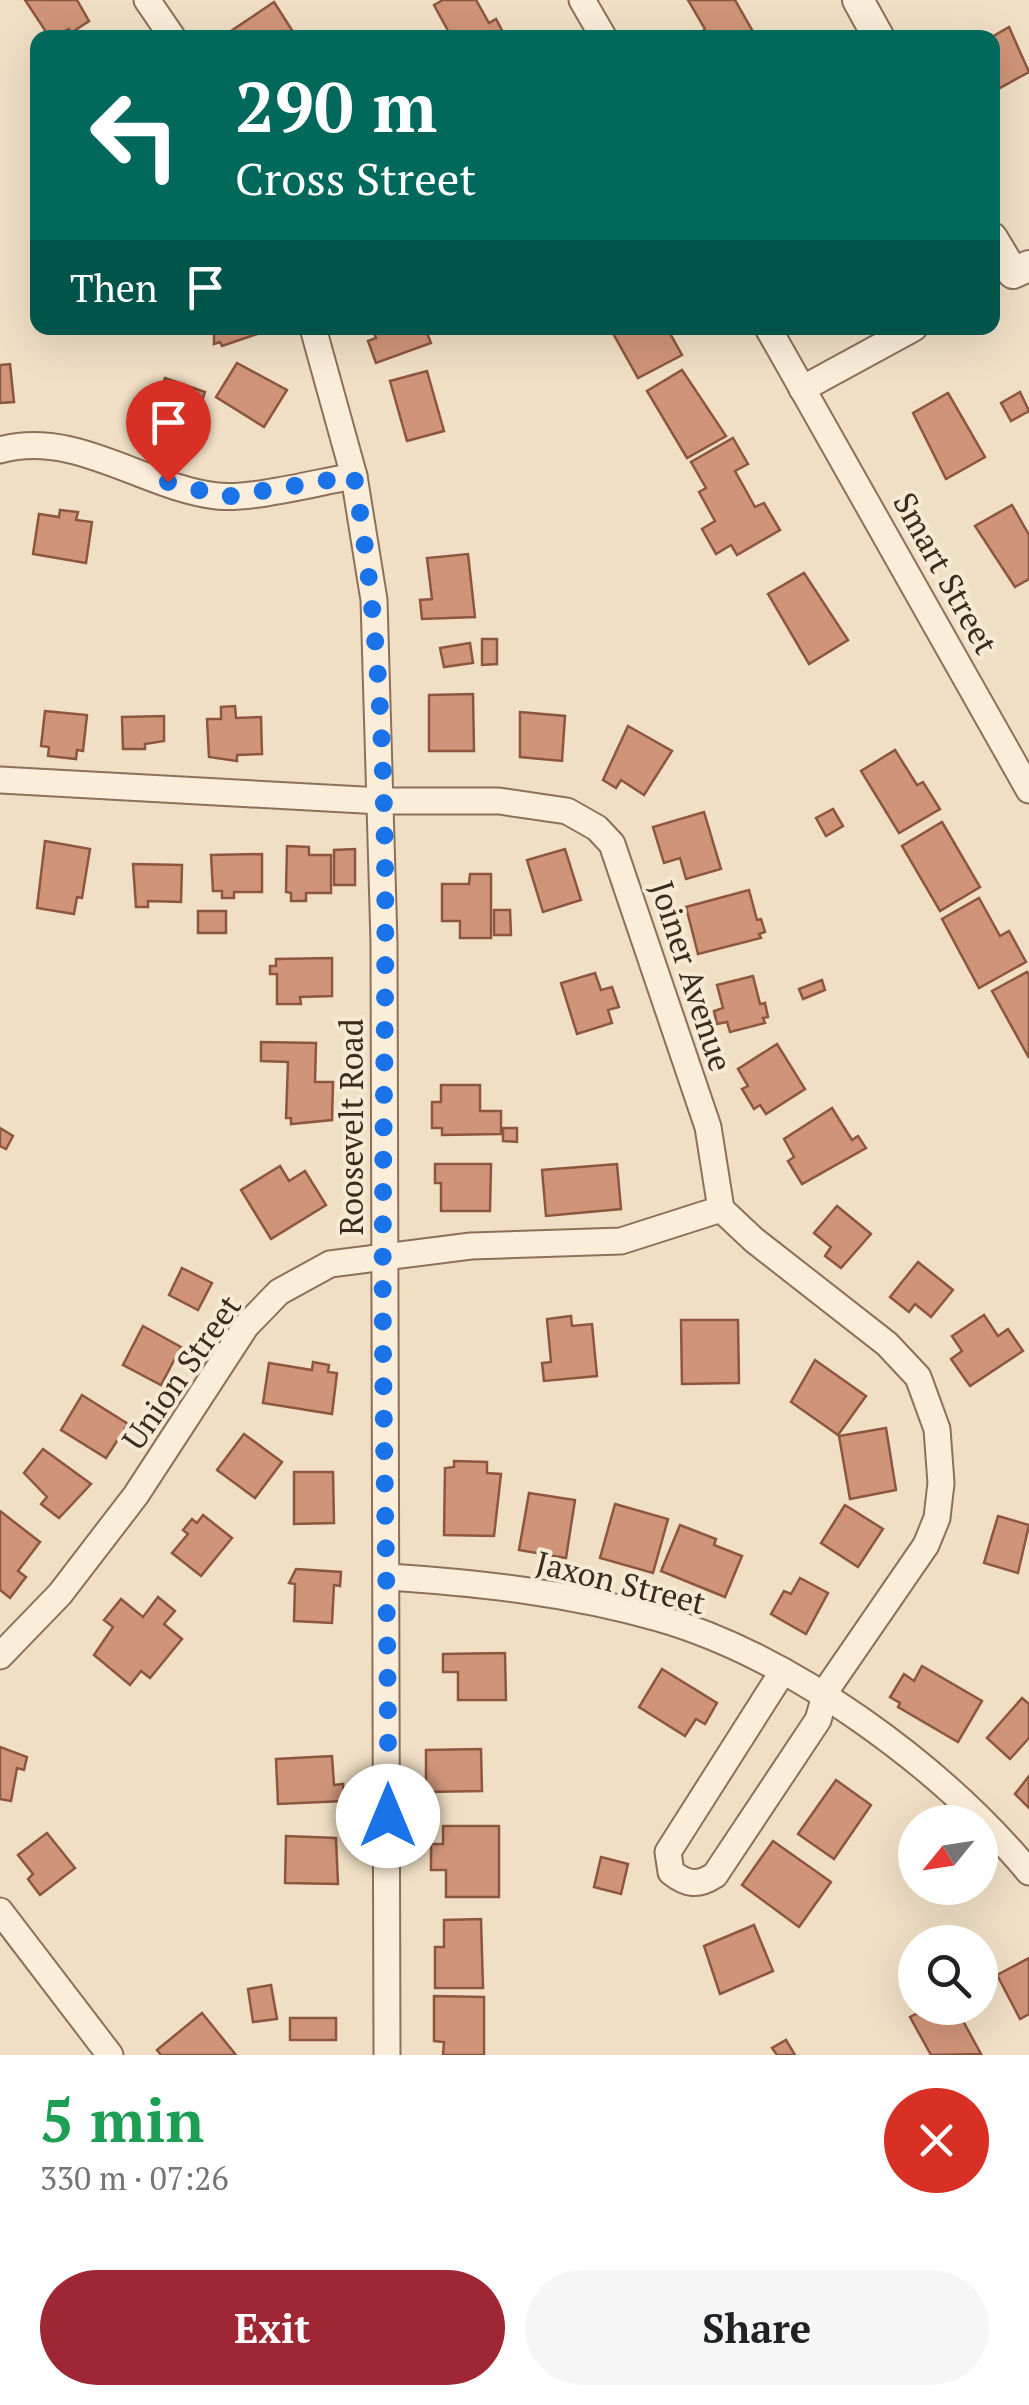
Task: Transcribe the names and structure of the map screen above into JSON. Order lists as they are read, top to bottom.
{
  "streets": {
    "street": [
      "Smart Street",
      "Joiner Avenue",
      "Roosevelt Road",
      "Union Street",
      "Jaxon Street"
    ]
  },
  "crossings": [
    ["Joiner Avenue", "Roosevelt Road"],
    ["Joiner Avenue", "Union Street"],
    ["Roosevelt Road", "Union Street"],
    ["Roosevelt Road", "Jaxon Street"]
  ],
  "north": "bottom left",
  "page": {
    "turn": ["290 m", "Cross Street"],
    "then": "Then",
    "heading": ["5 min", "330 m · 07:26"],
    "buttons": ["Exit", "Share"]
  }
}
